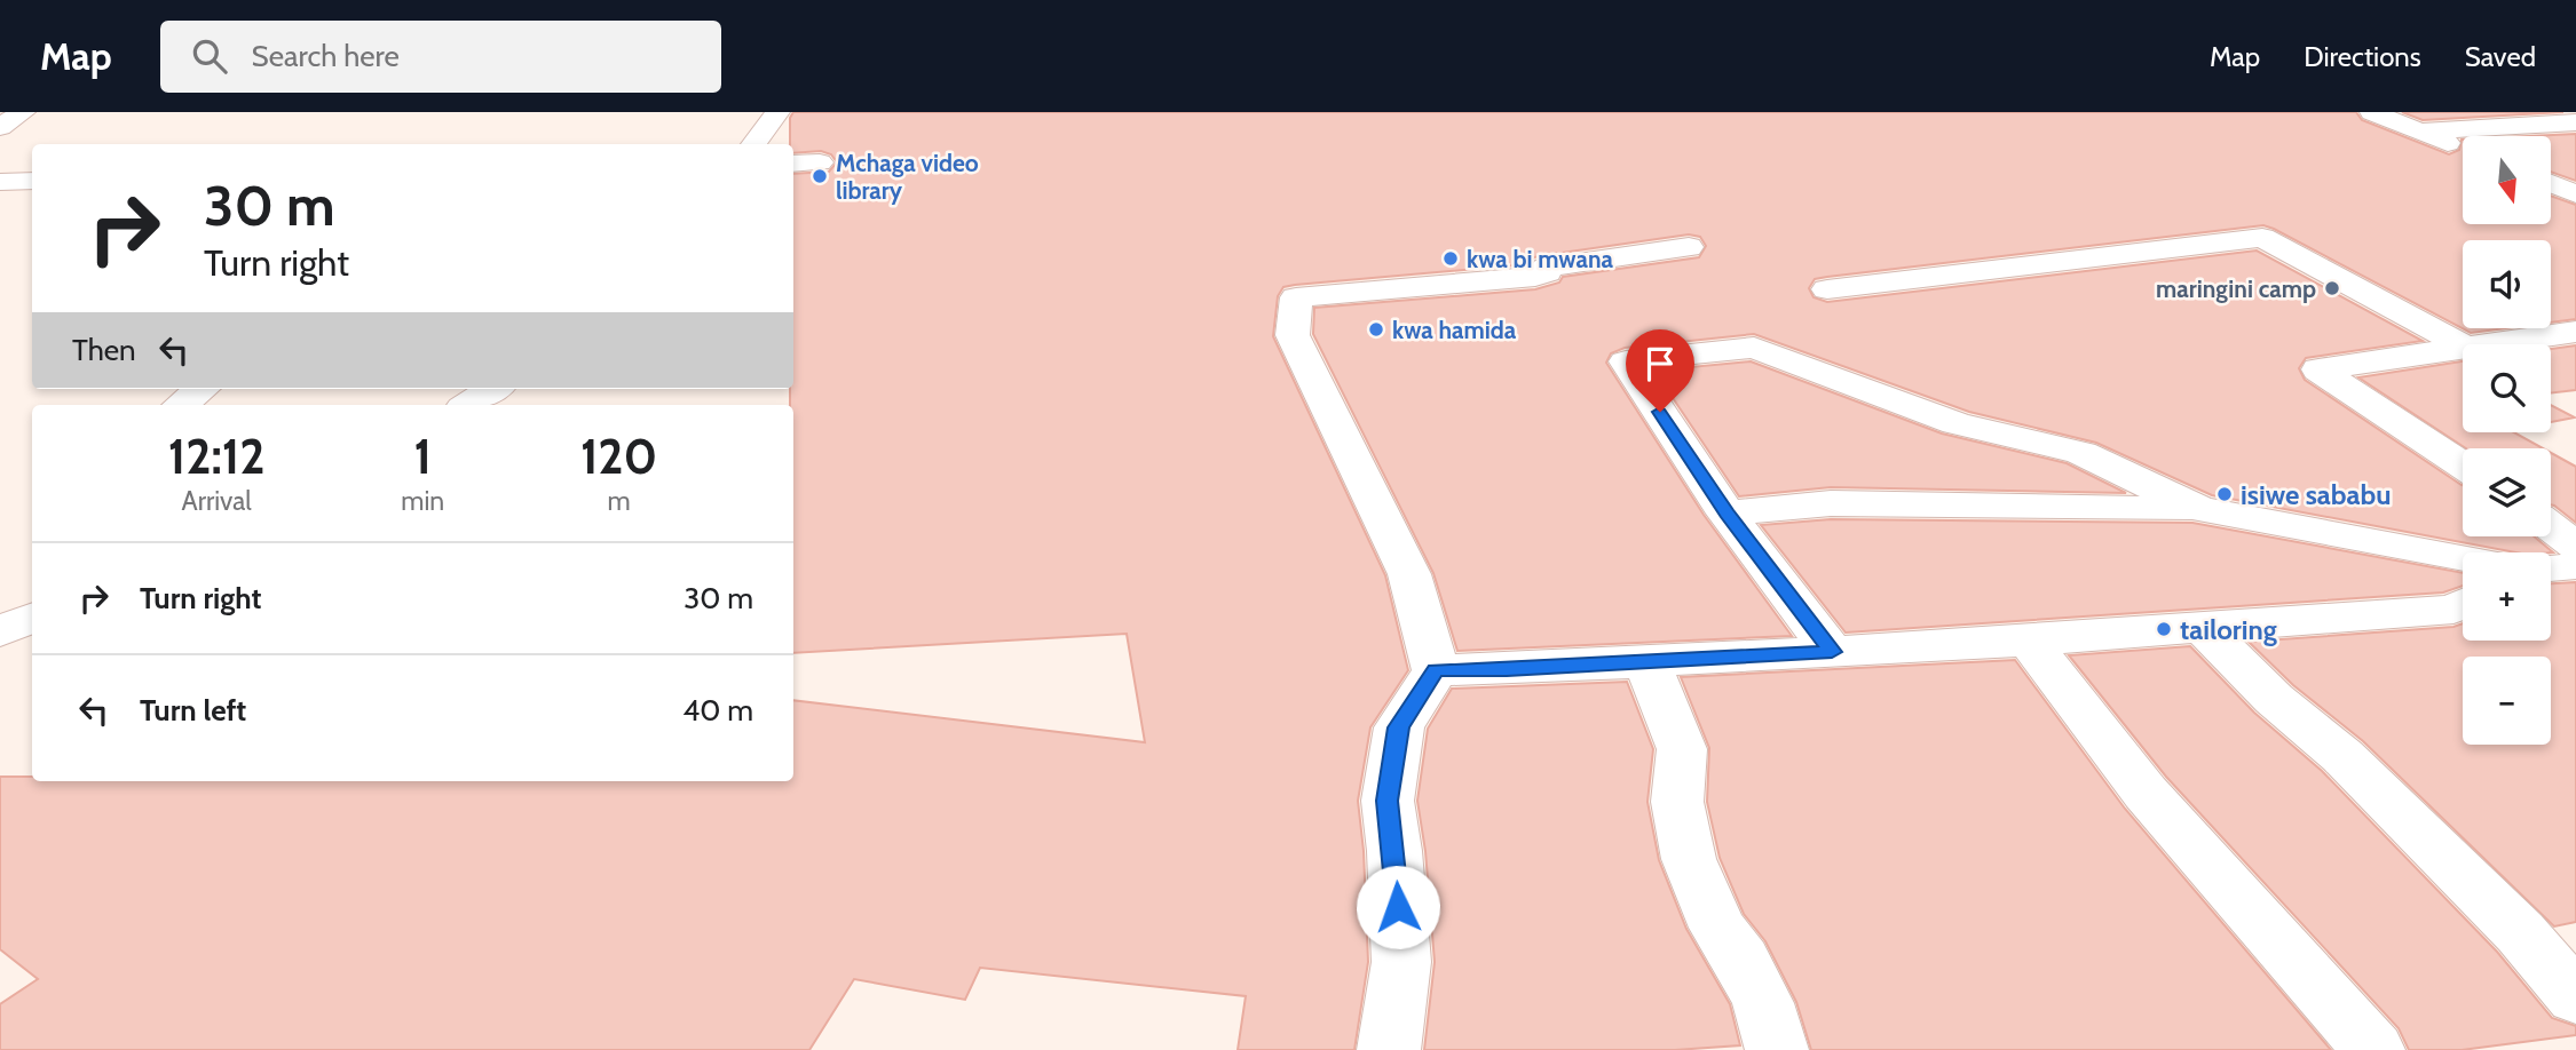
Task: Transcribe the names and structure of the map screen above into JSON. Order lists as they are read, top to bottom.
{
  "places": [
    "Mchaga video library",
    "kwa bi mwana",
    "maringini camp",
    "kwa hamida",
    "isiwe sababu",
    "tailoring"
  ],
  "north": "bottom",
  "page": {
    "header": "Map",
    "search": "Search here",
    "nav": ["Map", "Directions", "Saved"],
    "map_buttons": ["+", "−"],
    "turn": ["30 m", "Turn right"],
    "then": "Then",
    "eta": [
      "12:12",
      "Arrival",
      "1",
      "min",
      "120",
      "m"
    ],
    "list": [
      {
        "name": "Turn right",
        "value": "30 m"
      },
      {
        "name": "Turn left",
        "value": "40 m"
      }
    ]
  }
}
